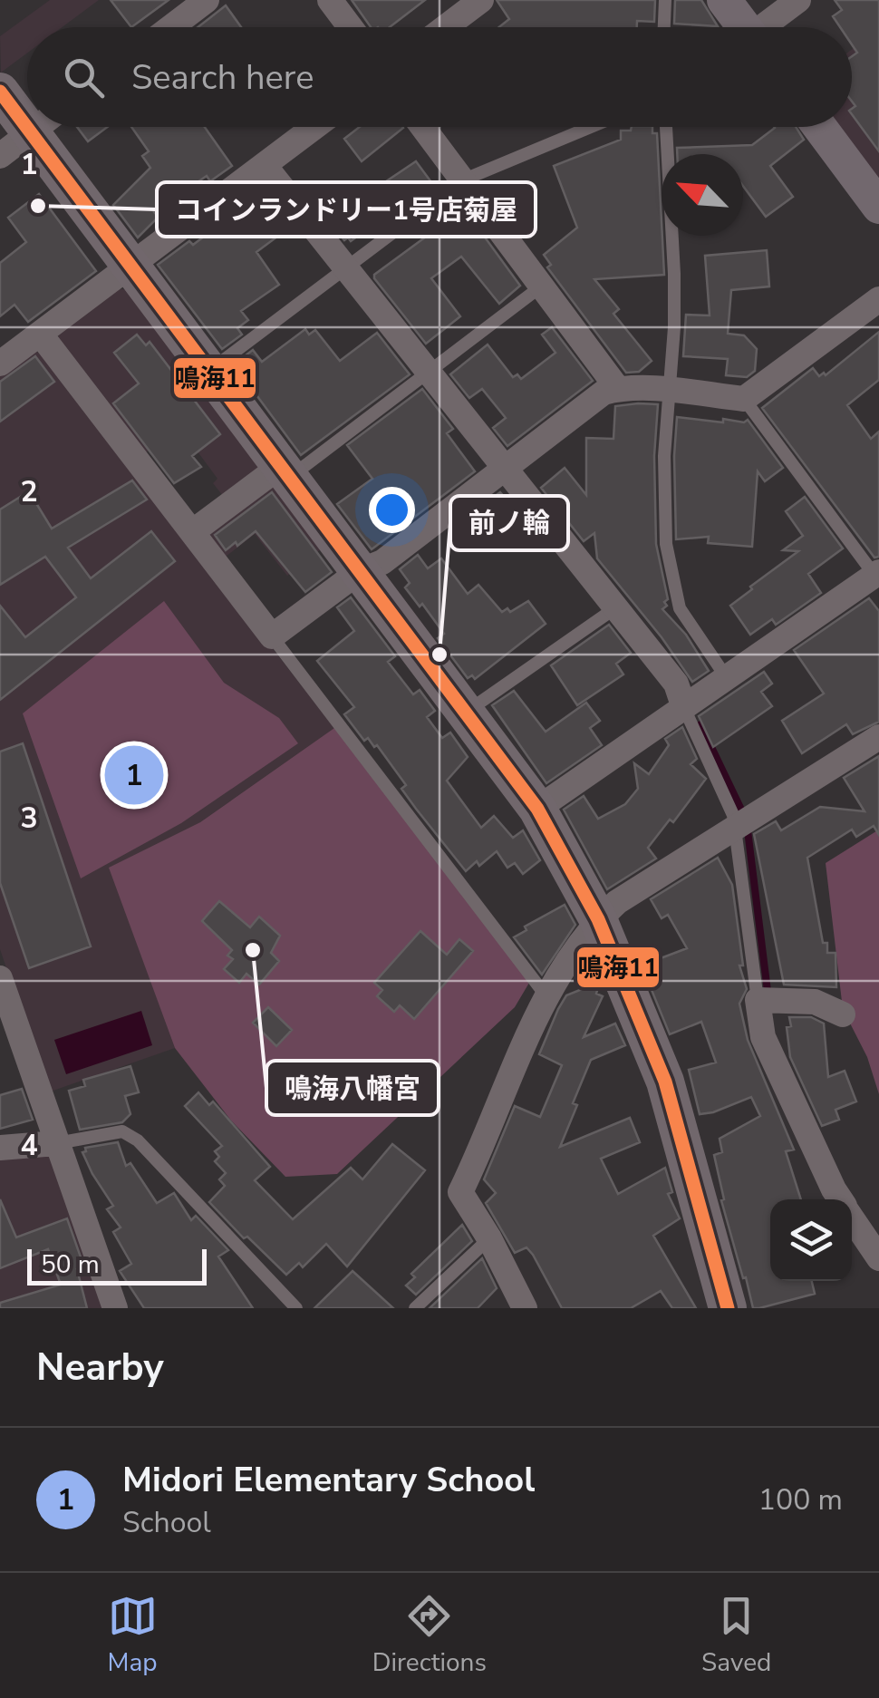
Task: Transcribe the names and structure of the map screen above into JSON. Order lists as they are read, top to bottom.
{
  "places": ["コインランドリー1号店菊屋", "前ノ輪", "鳴海八幡宮"],
  "lines": ["transit line 鳴海11"],
  "scale_bar": "50 m",
  "north": "top left",
  "page": {
    "search": "Search here",
    "pins": "1",
    "scale": "50 m",
    "heading": "Nearby",
    "list": [
      {
        "mark": "1",
        "name": "Midori Elementary School",
        "note": "School",
        "value": "100 m"
      }
    ],
    "nav": ["Map", "Directions", "Saved"]
  },
  "grid": {
    "rows": [
      "1",
      "2",
      "3",
      "4"
    ]
  }
}
